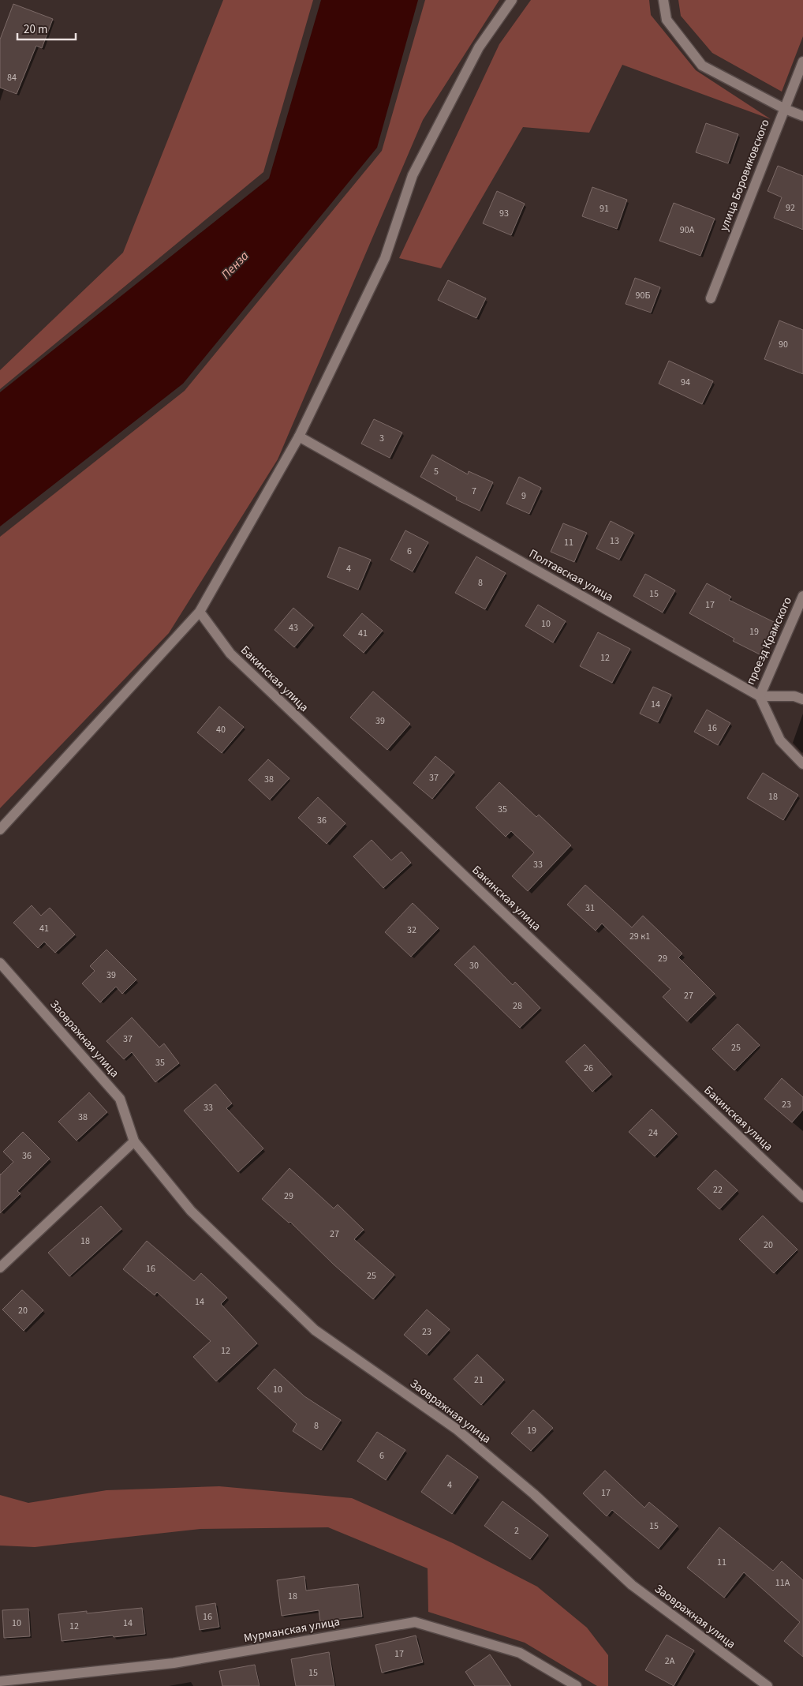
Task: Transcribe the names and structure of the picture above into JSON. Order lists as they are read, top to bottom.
{
  "streets": {
    "street": [
      "улица Боровиковского",
      "Полтавская улица",
      "проезд Крамского",
      "Бакинская улица",
      "Заовражная улица",
      "Мурманская улица"
    ]
  },
  "crossings": [
    ["Полтавская улица", "проезд Крамского"]
  ],
  "water": ["Пенза"],
  "house_numbers": [
    "84",
    "92",
    "91",
    "93",
    "90А",
    "90Б",
    "90",
    "94",
    "3",
    "5",
    "7",
    "9",
    "13",
    "11",
    "6",
    "4",
    "8",
    "15",
    "17",
    "10",
    "43",
    "19",
    "41",
    "12",
    "14",
    "39",
    "16",
    "40",
    "37",
    "38",
    "18",
    "35",
    "36",
    "33",
    "31",
    "41",
    "32",
    "29 к1",
    "29",
    "30",
    "39",
    "27",
    "28",
    "37",
    "25",
    "35",
    "26",
    "23",
    "33",
    "38",
    "24",
    "36",
    "22",
    "29",
    "27",
    "18",
    "20",
    "16",
    "25",
    "14",
    "20",
    "23",
    "12",
    "21",
    "10",
    "8",
    "19",
    "6",
    "4",
    "17",
    "15",
    "2",
    "11",
    "11А",
    "18",
    "16",
    "10",
    "14",
    "12",
    "17",
    "2А",
    "15"
  ],
  "scale_bar": "20 m"
}
